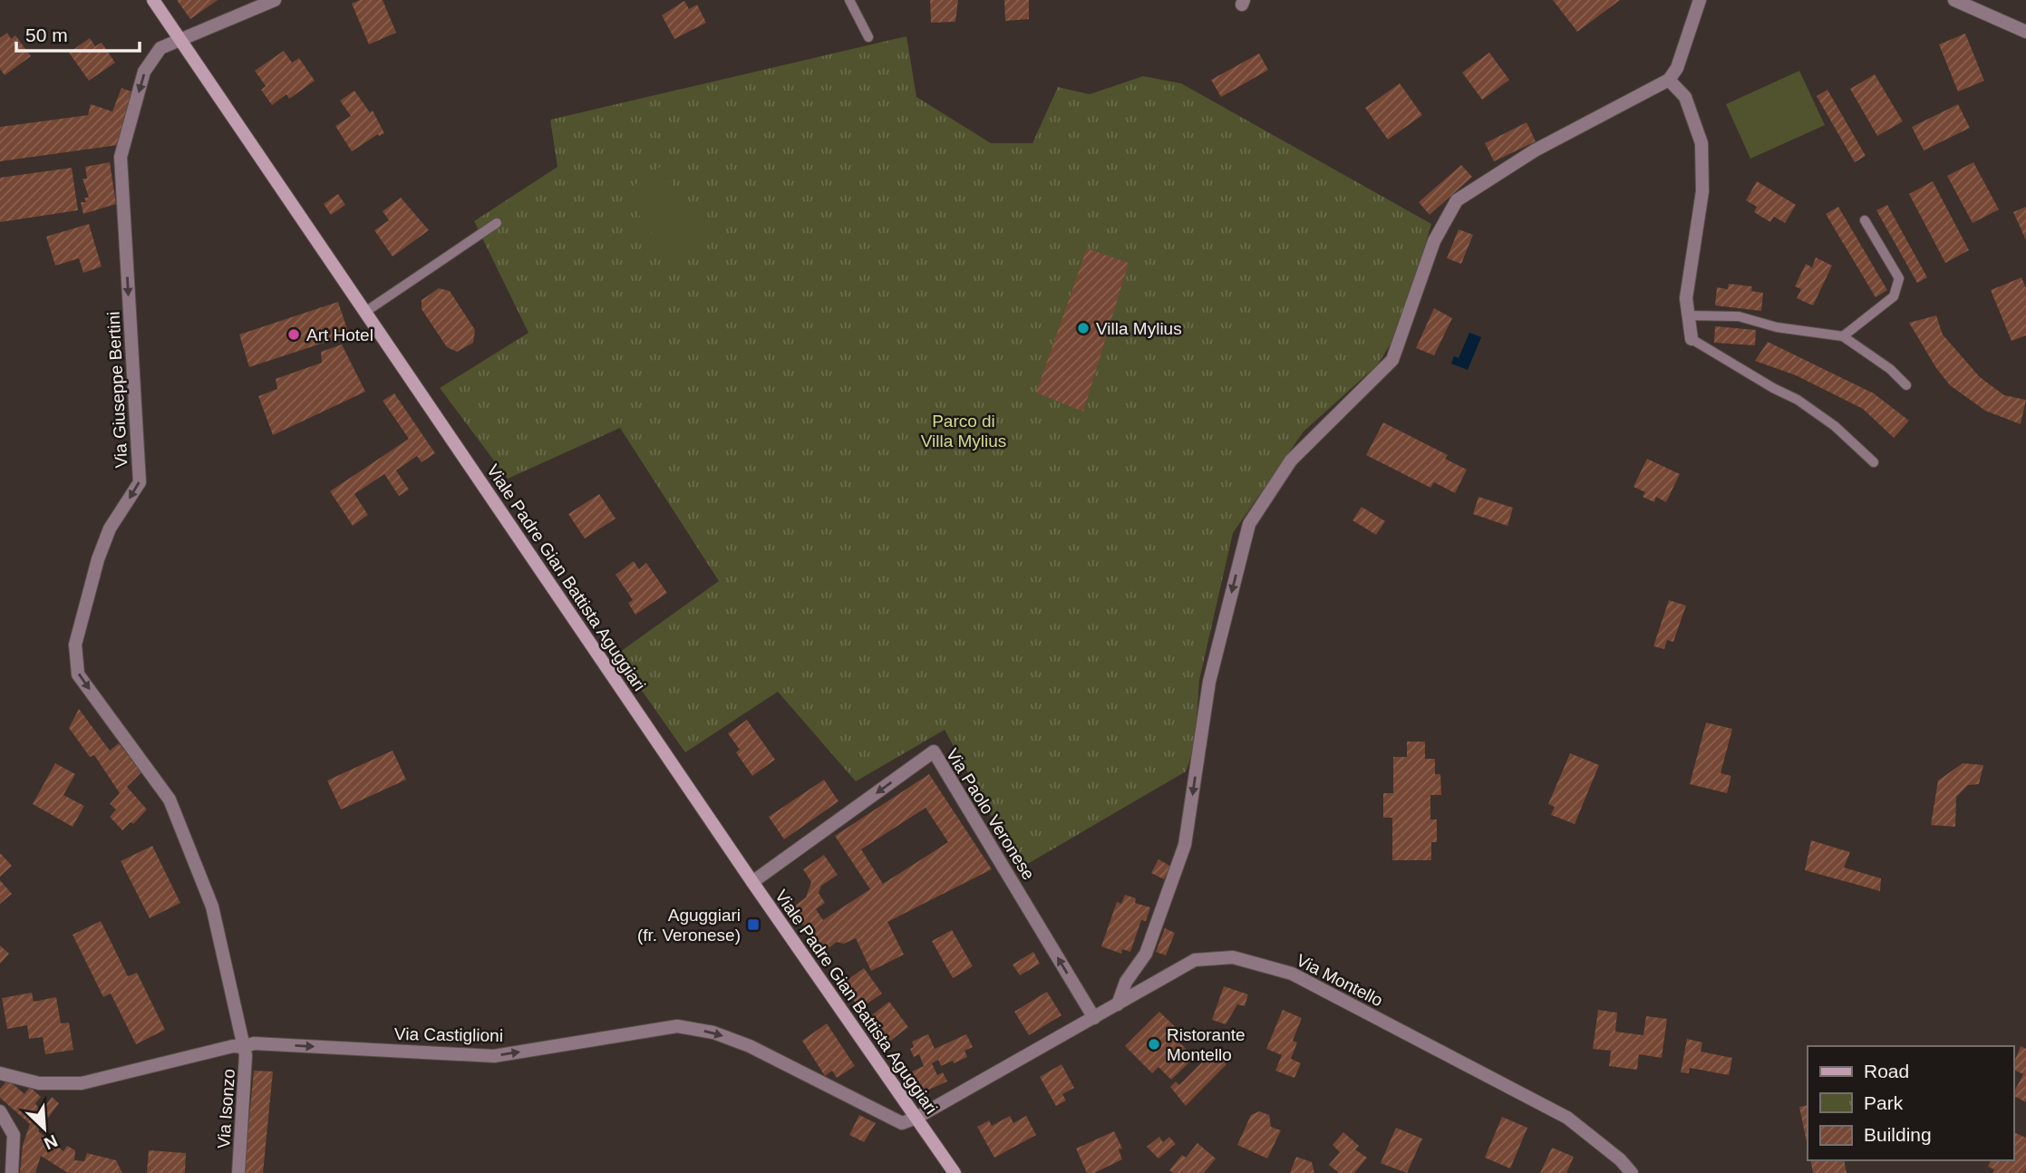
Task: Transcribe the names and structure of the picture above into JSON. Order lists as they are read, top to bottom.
{
  "streets": {
    "main road": ["Viale Padre Gian Battista Aguggiari"],
    "street": [
      "Via Giuseppe Bertini",
      "Via Paolo Veronese",
      "Via Montello",
      "Via Castiglioni",
      "Via Isonzo"
    ]
  },
  "crossings": [
    ["Via Giuseppe Bertini", "Viale Padre Gian Battista Aguggiari"],
    ["Via Giuseppe Bertini", "Via Castiglioni"],
    ["Via Giuseppe Bertini", "Via Isonzo"],
    ["Viale Padre Gian Battista Aguggiari", "Via Paolo Veronese"],
    ["Viale Padre Gian Battista Aguggiari", "Via Montello"],
    ["Viale Padre Gian Battista Aguggiari", "Via Castiglioni"],
    ["Via Paolo Veronese", "Via Montello"],
    ["Via Montello", "Via Castiglioni"],
    ["Via Castiglioni", "Via Isonzo"]
  ],
  "one_way": ["Via Giuseppe Bertini", "Via Castiglioni"],
  "parks": ["Parco di Villa Mylius"],
  "places": {
    "other": ["Villa Mylius", "Art Hotel", "Ristorante Montello"],
    "transit": ["Aguggiari (fr. Veronese)"]
  },
  "legend": ["Road", "Park", "Building"],
  "scale_bar": "50 m",
  "north": "bottom right"
}
